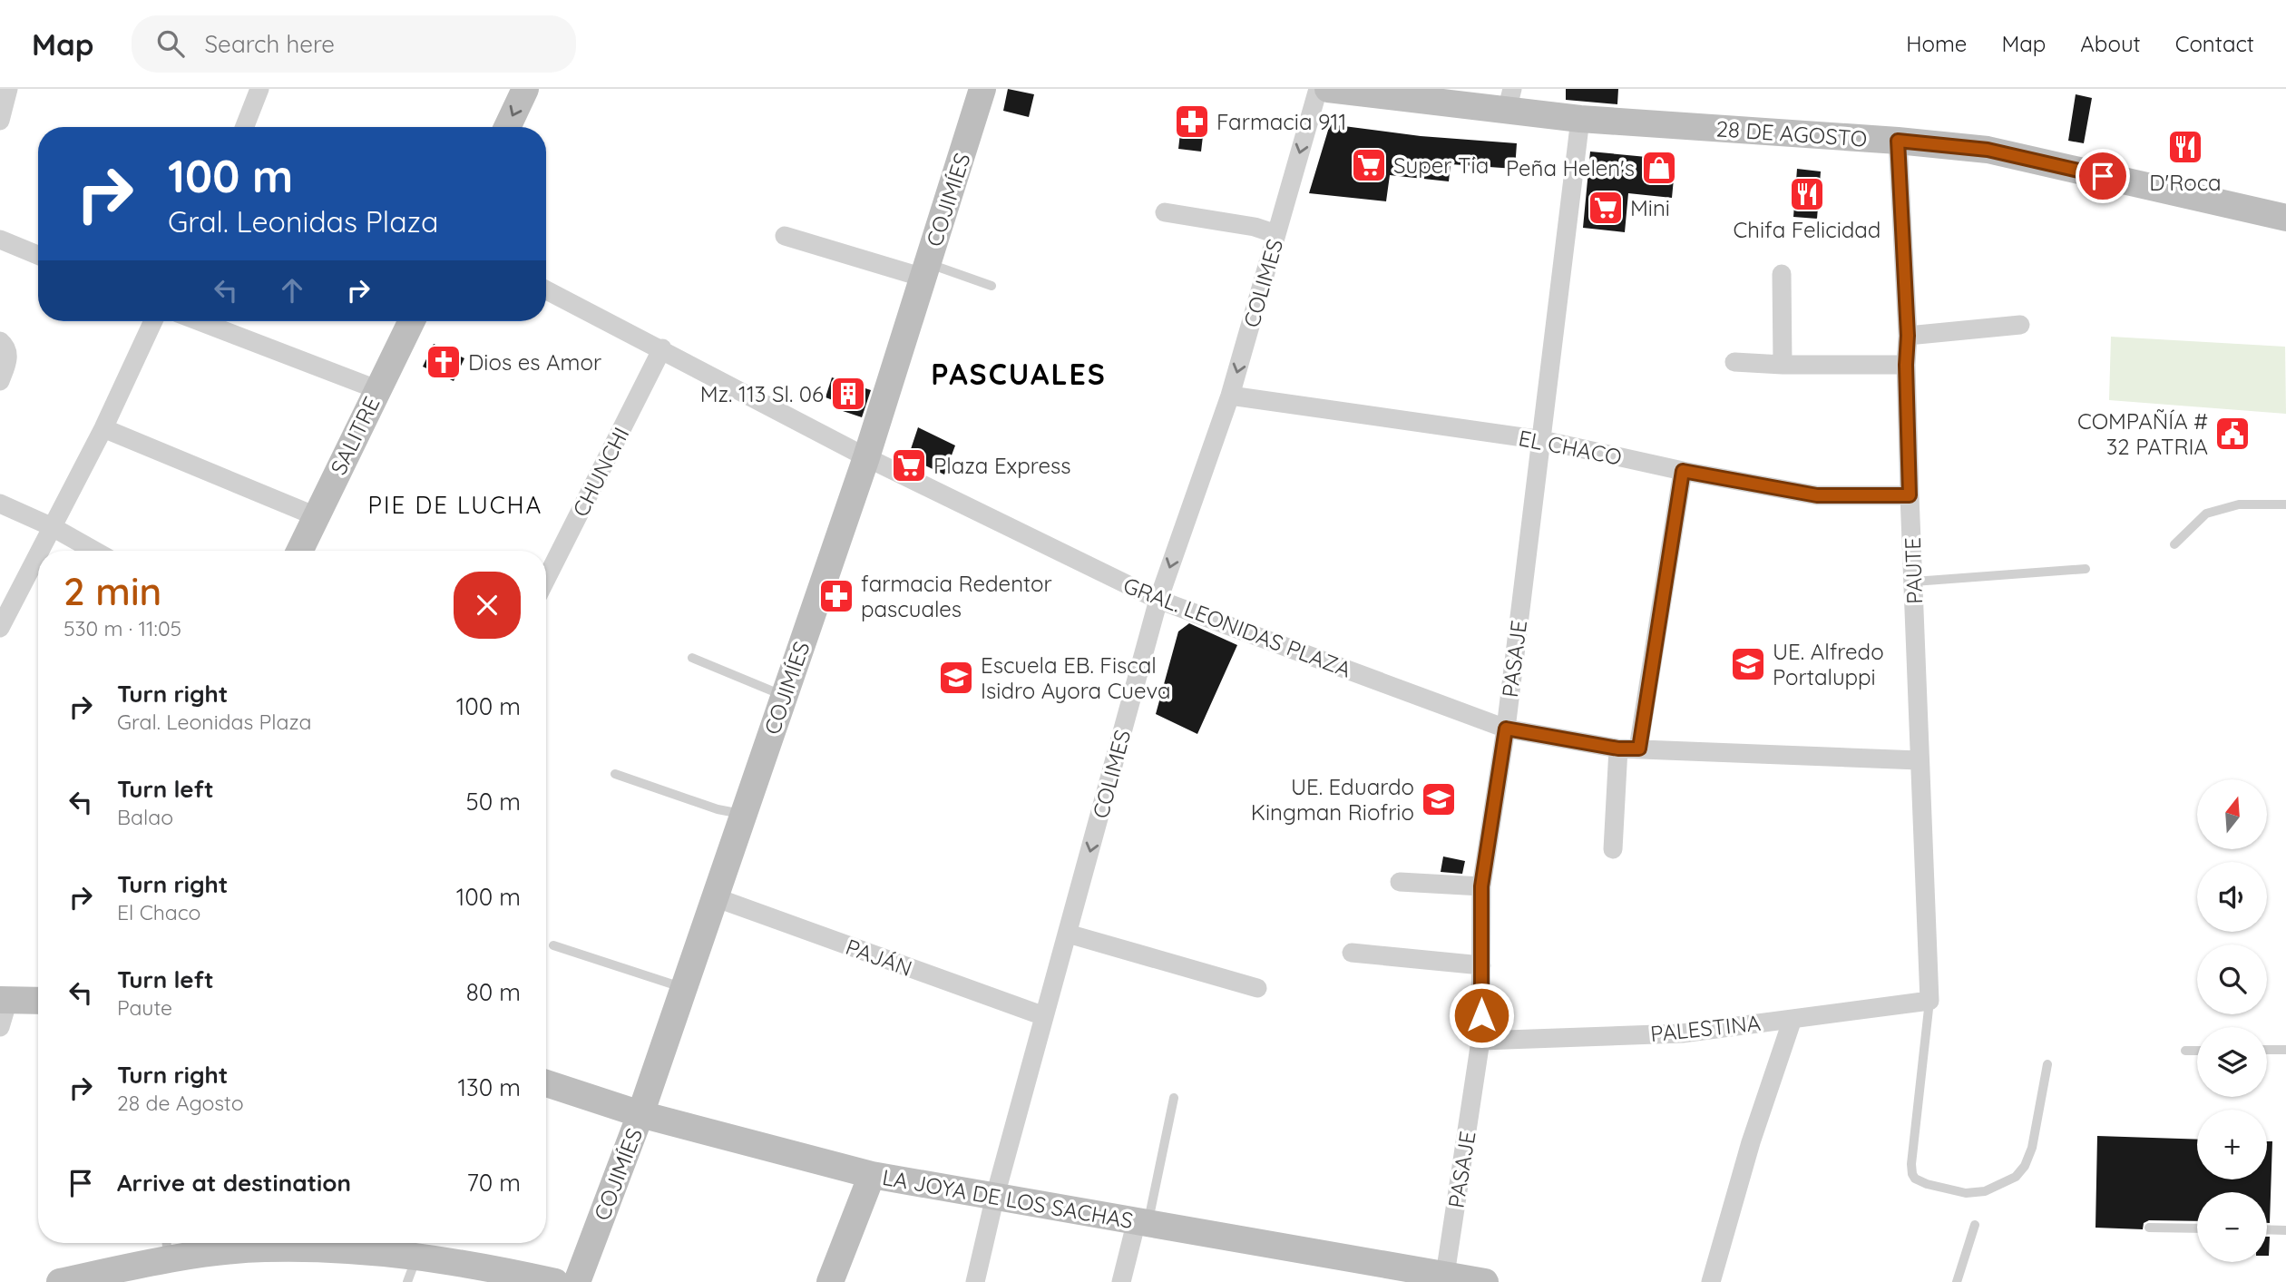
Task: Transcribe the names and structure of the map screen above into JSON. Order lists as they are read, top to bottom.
{
  "streets": {
    "street": [
      "28 DE AGOSTO",
      "COJIMÍES",
      "COLIMES",
      "SALITRE",
      "EL CHACO",
      "CHUNCHI",
      "PAUTE",
      "GRAL. LEONIDAS PLAZA",
      "PASAJE",
      "PAJÁN",
      "PALESTINA",
      "LA JOYA DE LOS SACHAS"
    ]
  },
  "crossings": [
    ["28 DE AGOSTO", "PAUTE"],
    ["28 DE AGOSTO", "PASAJE"],
    ["COJIMÍES", "GRAL. LEONIDAS PLAZA"],
    ["COJIMÍES", "PAJÁN"],
    ["COJIMÍES", "LA JOYA DE LOS SACHAS"],
    ["COLIMES", "EL CHACO"],
    ["COLIMES", "GRAL. LEONIDAS PLAZA"],
    ["COLIMES", "PAJÁN"],
    ["COLIMES", "LA JOYA DE LOS SACHAS"],
    ["EL CHACO", "PAUTE"],
    ["EL CHACO", "PASAJE"],
    ["CHUNCHI", "GRAL. LEONIDAS PLAZA"],
    ["PAUTE", "GRAL. LEONIDAS PLAZA"],
    ["PAUTE", "PALESTINA"],
    ["GRAL. LEONIDAS PLAZA", "PASAJE"],
    ["PASAJE", "PALESTINA"],
    ["PASAJE", "LA JOYA DE LOS SACHAS"]
  ],
  "one_way": ["COLIMES"],
  "districts": ["PASCUALES", "PIE DE LUCHA"],
  "places": {
    "pharmacy": ["Farmacia 911", "farmacia Redentor pascuales"],
    "restaurant": ["D'Roca", "Chifa Felicidad"],
    "supermarket": ["Super Tia", "Mini", "Plaza Express"],
    "shop": ["Peña Helen's"],
    "church": ["Dios es Amor"],
    "building": ["Mz. 113 Sl. 06"],
    "public building": ["COMPAÑÍA # 32 PATRIA"],
    "school or university": ["UE. Alfredo Portaluppi", "Escuela EB. Fiscal Isidro Ayora Cueva", "UE. Eduardo Kingman Riofrio"]
  },
  "north": "top",
  "page": {
    "header": "Map",
    "search": "Search here",
    "nav": [
      "Home",
      "Map",
      "About",
      "Contact"
    ],
    "turn": ["100 m", "Gral. Leonidas Plaza"],
    "heading": ["2 min", "530 m · 11:05"],
    "list": [
      {
        "name": "Turn right",
        "note": "Gral. Leonidas Plaza",
        "value": "100 m"
      },
      {
        "name": "Turn left",
        "note": "Balao",
        "value": "50 m"
      },
      {
        "name": "Turn right",
        "note": "El Chaco",
        "value": "100 m"
      },
      {
        "name": "Turn left",
        "note": "Paute",
        "value": "80 m"
      },
      {
        "name": "Turn right",
        "note": "28 de Agosto",
        "value": "130 m"
      },
      {
        "name": "Arrive at destination",
        "value": "70 m"
      }
    ],
    "map_buttons": ["+", "−"]
  }
}
